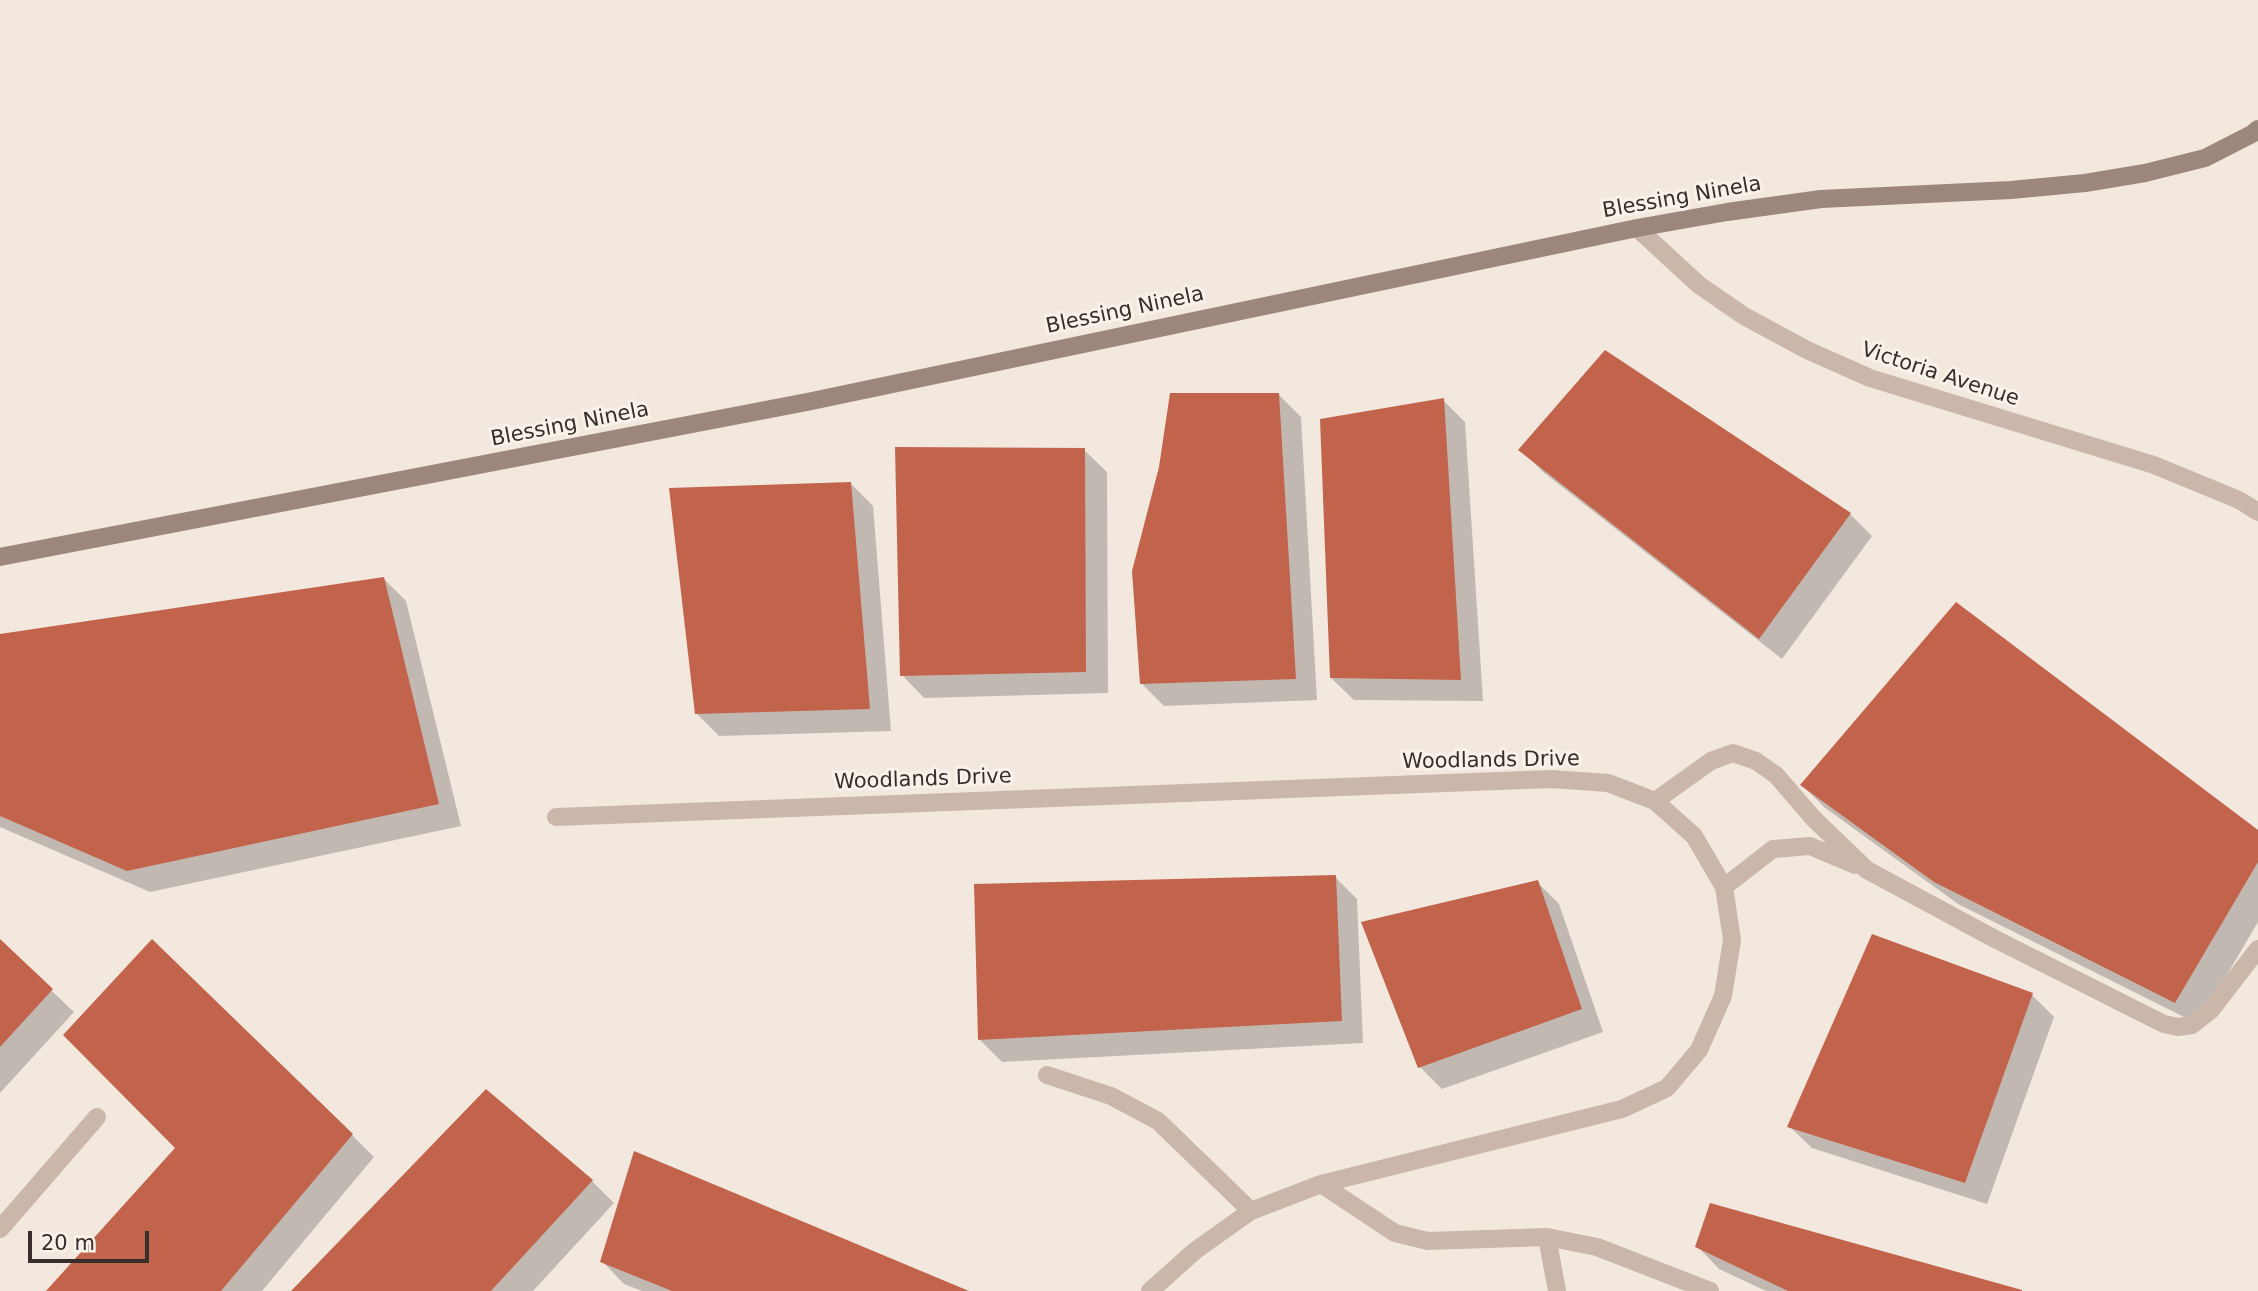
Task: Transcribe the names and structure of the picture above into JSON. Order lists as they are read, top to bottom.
{
  "streets": {
    "street": ["Blessing Ninela", "Victoria Avenue", "Woodlands Drive"]
  },
  "crossings": [
    ["Blessing Ninela", "Victoria Avenue"]
  ],
  "scale_bar": "20 m"
}
